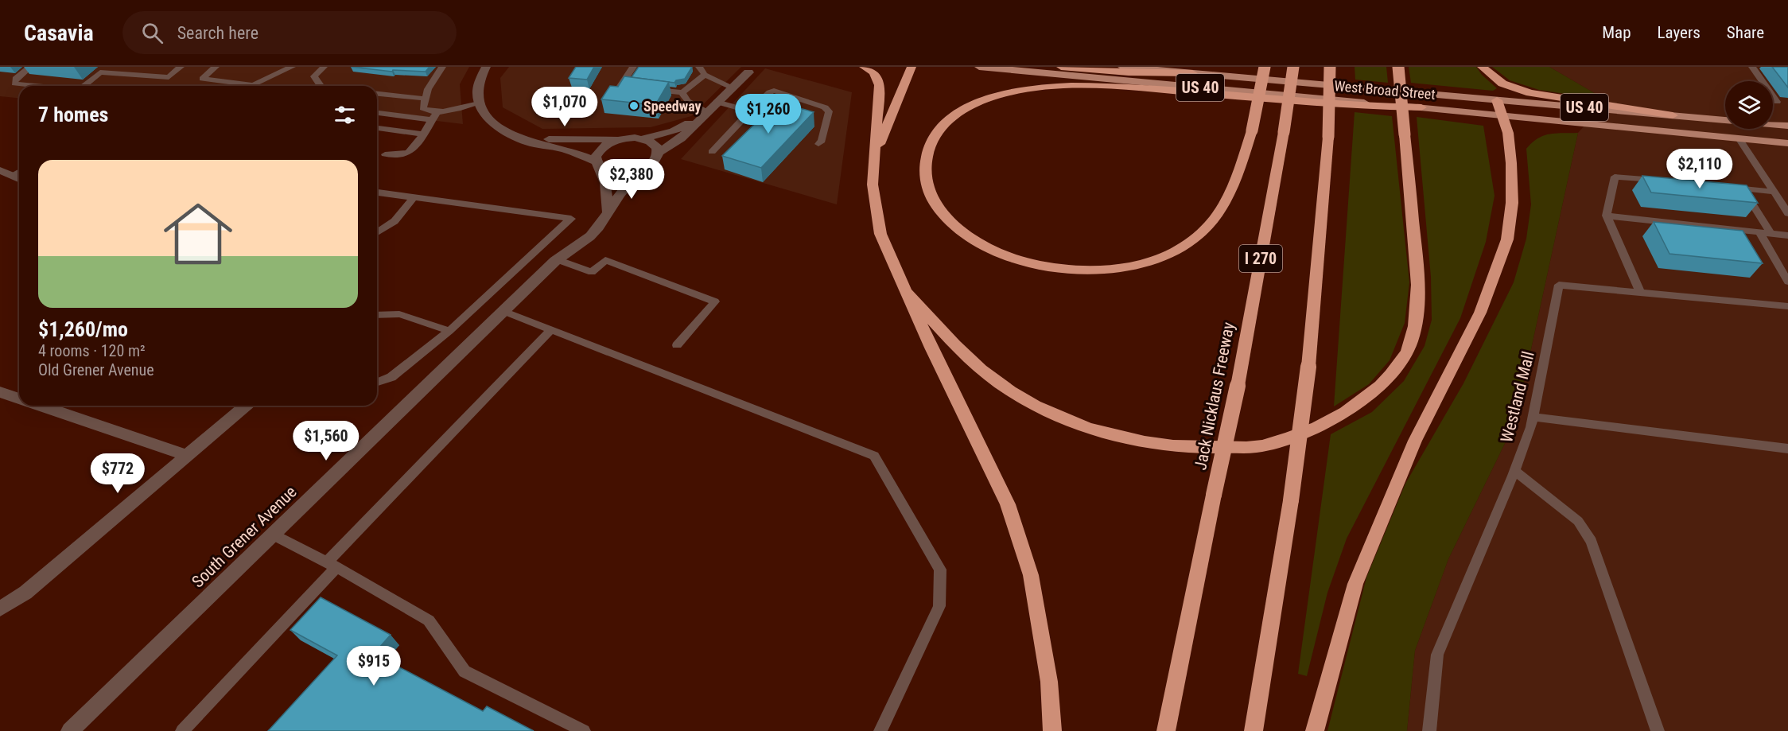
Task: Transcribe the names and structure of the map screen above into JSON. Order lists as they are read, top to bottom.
{
  "streets": {
    "highway": ["I 270", "Jack Nicklaus Freeway"],
    "main road": ["US 40", "West Broad Street"],
    "street": ["South Grener Avenue"],
    "lane": ["Westland Mall"]
  },
  "places": ["Speedway"],
  "page": {
    "header": "Casavia",
    "search": "Search here",
    "nav": ["Map", "Layers", "Share"],
    "heading": "7 homes",
    "price": [
      "$1,070",
      "$1,260",
      "$2,110",
      "$2,380",
      "$1,560",
      "$772",
      "$915"
    ],
    "list": [
      {
        "name": "$1,260/mo",
        "note": "4 rooms · 120 m² · Old Grener Avenue"
      }
    ]
  }
}
